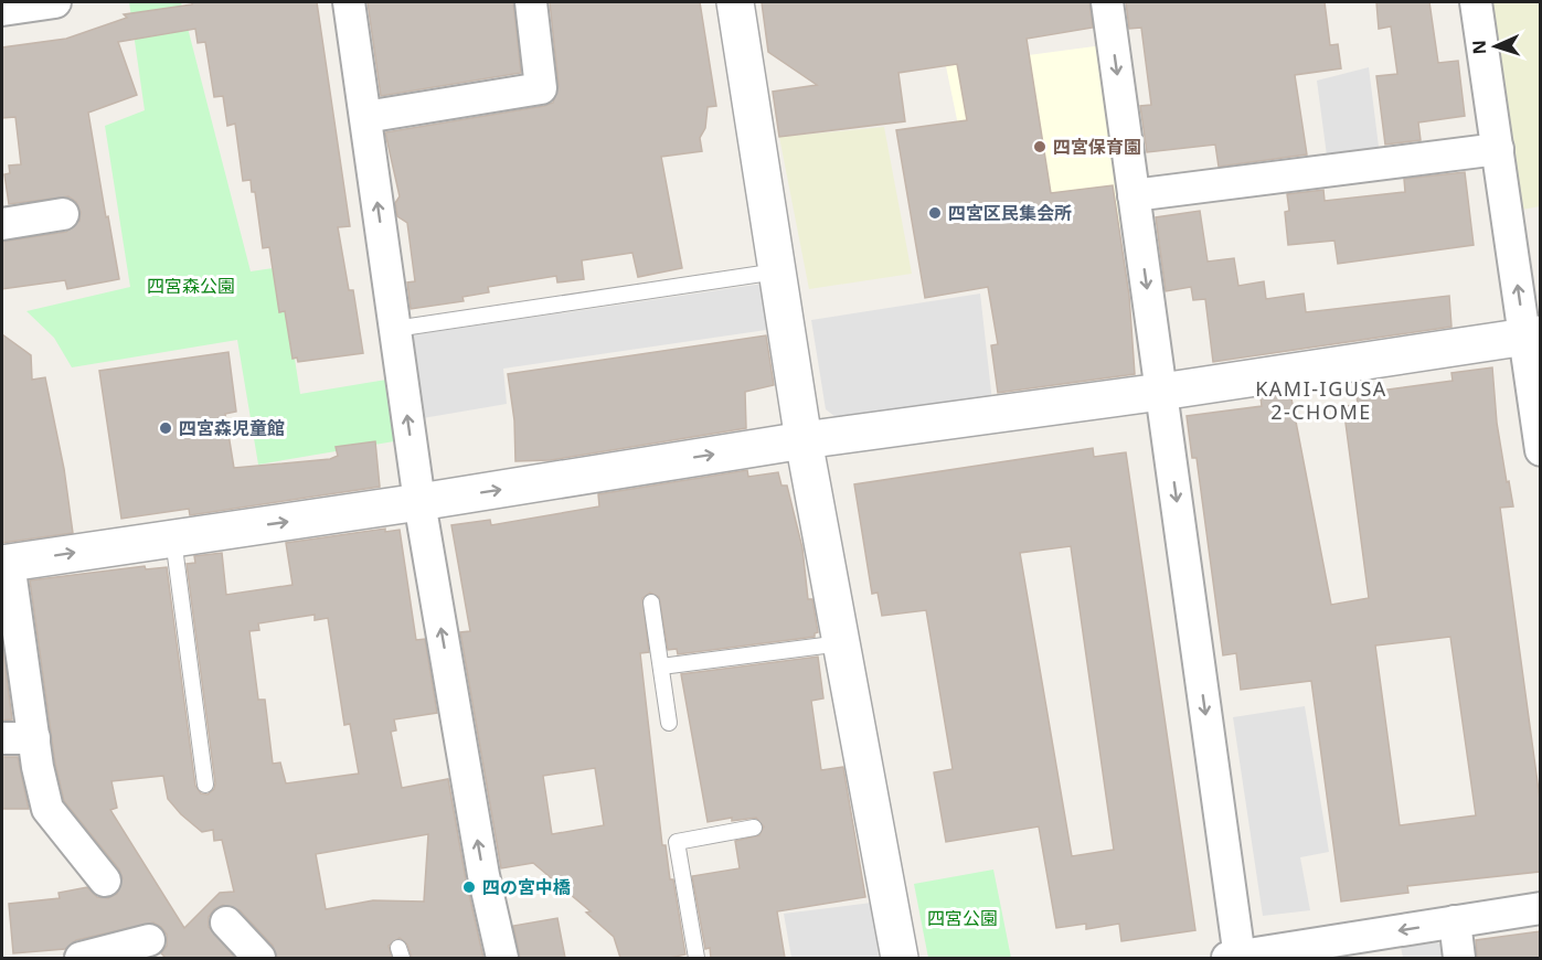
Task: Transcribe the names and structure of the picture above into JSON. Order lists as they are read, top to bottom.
{
  "districts": ["KAMI-IGUSA 2-CHOME"],
  "parks": ["四宮森公園", "四宮公園"],
  "places": [
    "四宮保育園",
    "四宮区民集会所",
    "四宮森児童館",
    "四の宮中橋"
  ],
  "north": "left"
}
